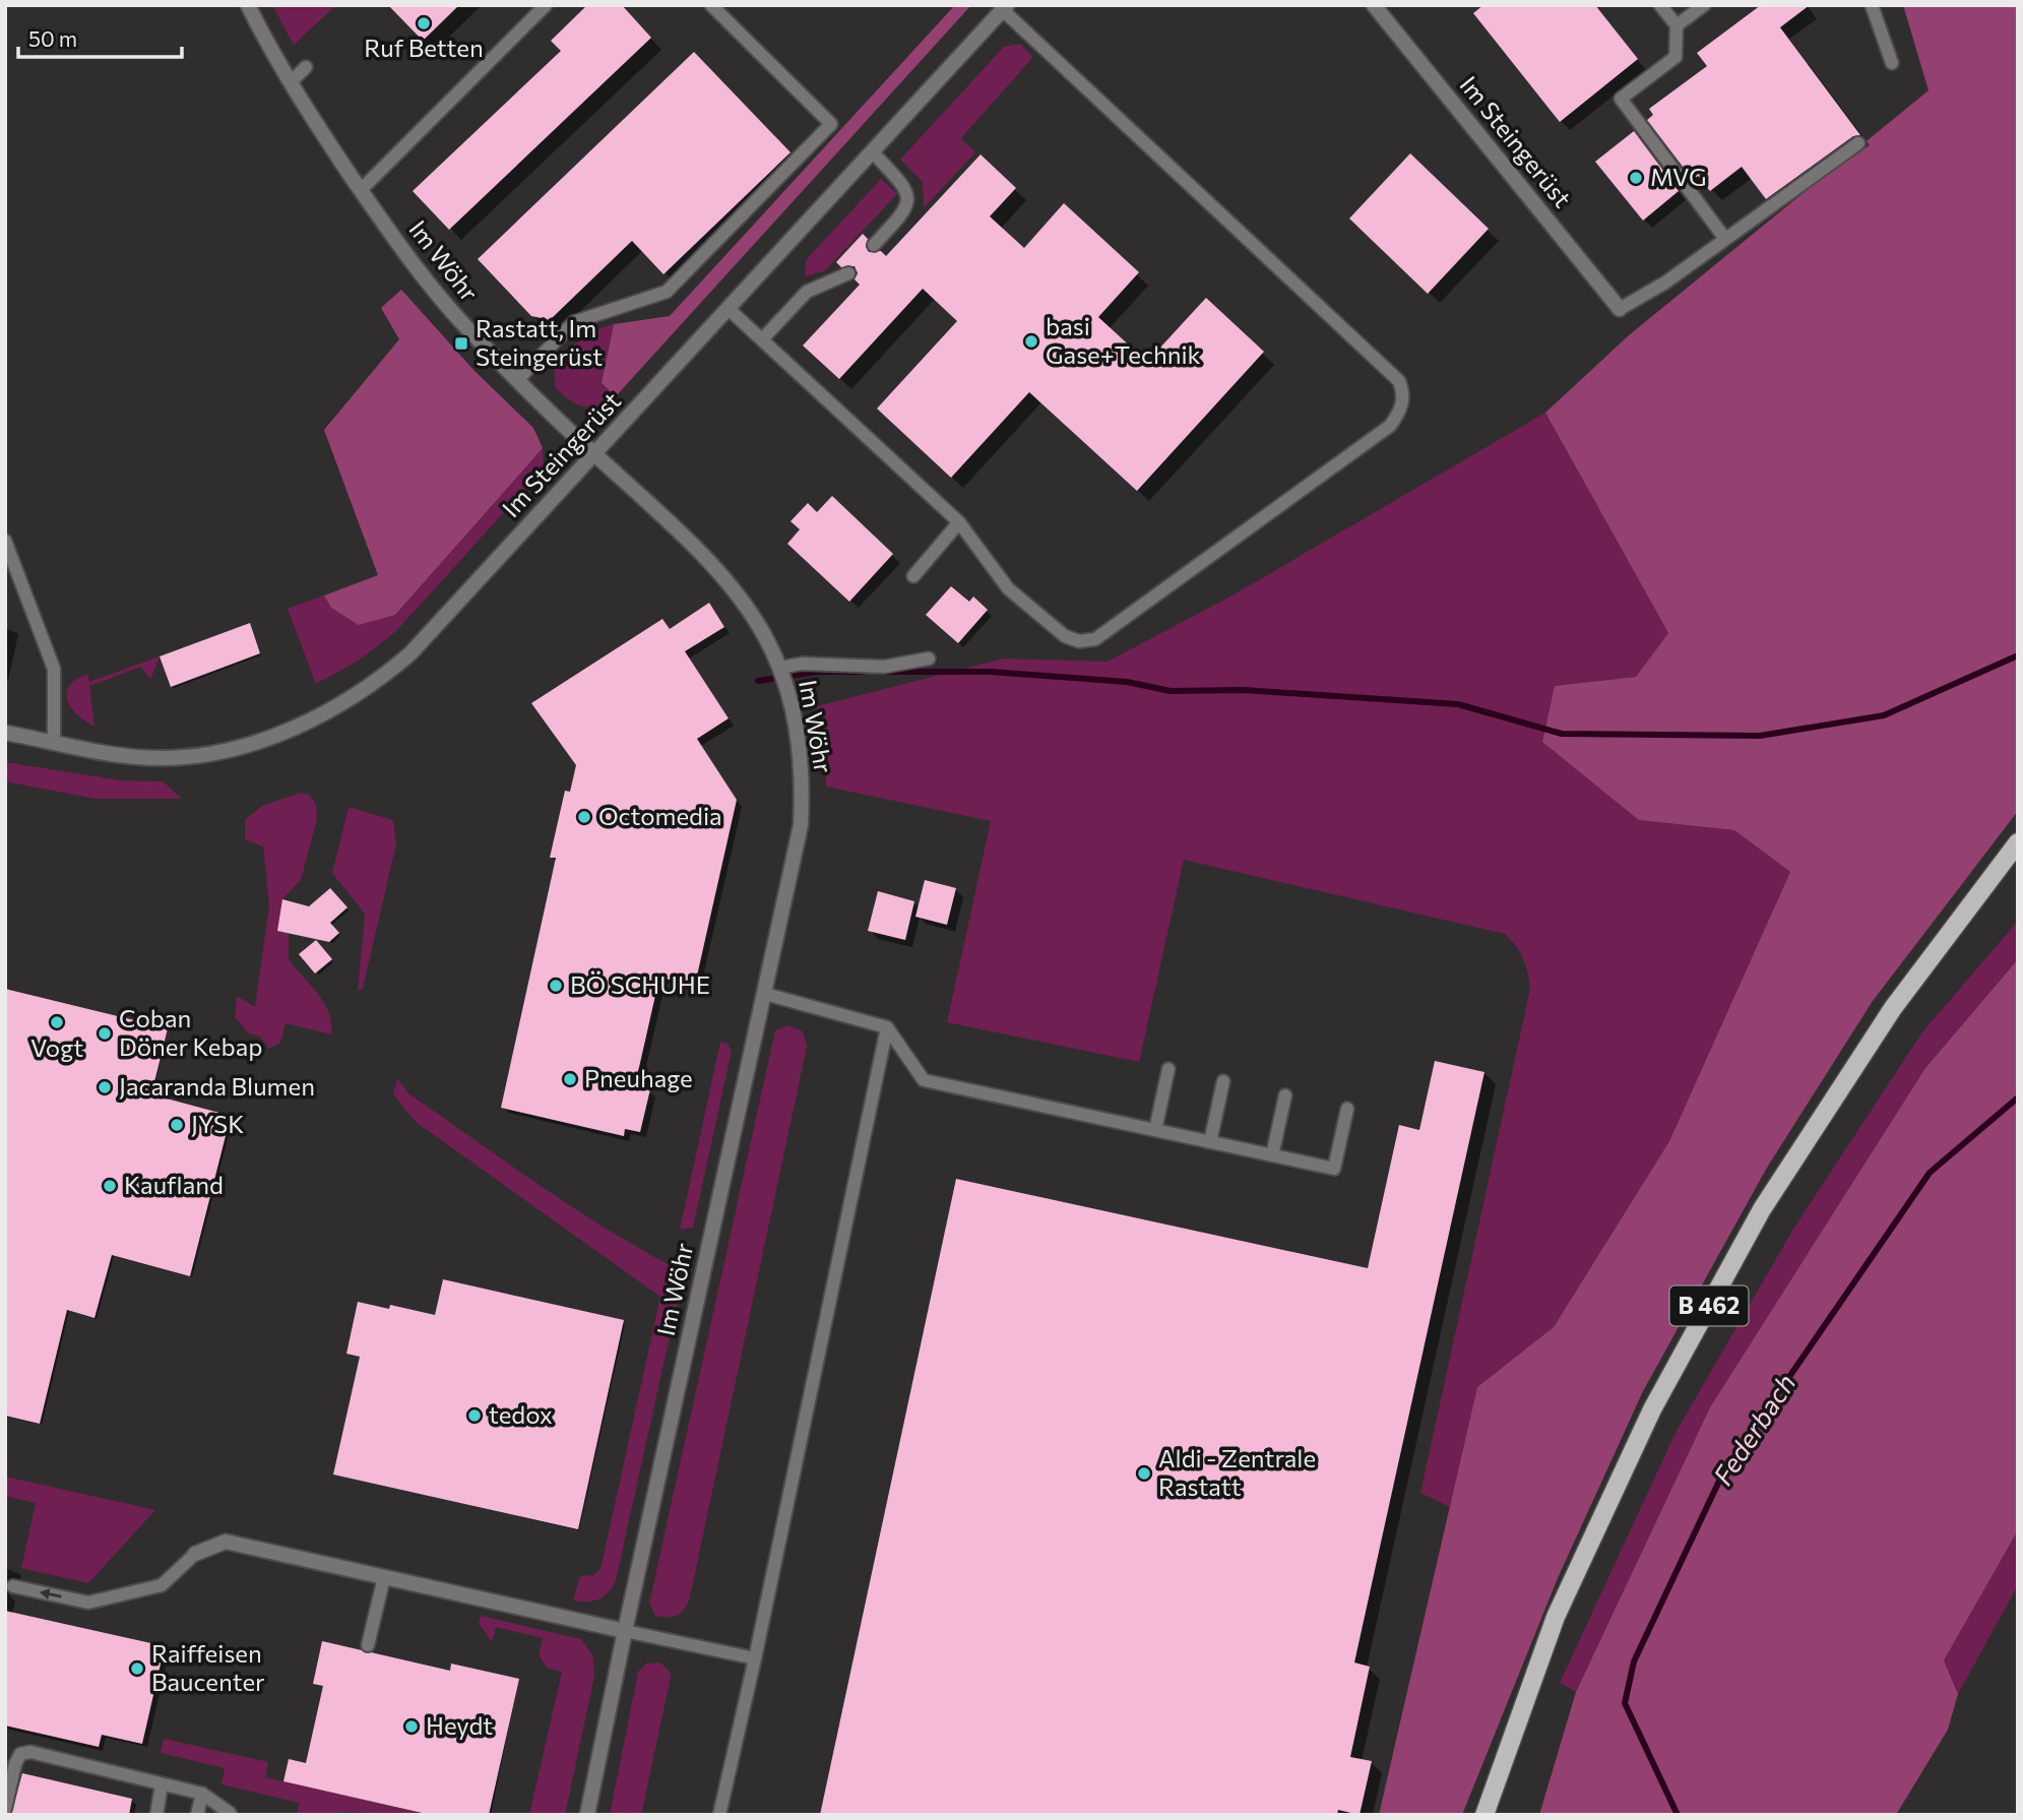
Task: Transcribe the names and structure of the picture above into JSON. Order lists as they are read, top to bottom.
{
  "streets": {
    "main road": ["B 462"],
    "street": ["Im Steingerüst", "Im Wöhr"]
  },
  "crossings": [
    ["Im Steingerüst", "Im Wöhr"]
  ],
  "water": ["Federbach"],
  "places": {
    "other": [
      "Ruf Betten",
      "MVG",
      "basi Gase+Technik",
      "Octomedia",
      "BÖ SCHUHE",
      "Vogt",
      "Coban Döner Kebap",
      "Pneuhage",
      "Jacaranda Blumen",
      "JYSK",
      "Kaufland",
      "tedox",
      "Aldi - Zentrale Rastatt",
      "Raiffeisen Baucenter",
      "Heydt"
    ],
    "transit": ["Rastatt, Im Steingerüst"]
  },
  "scale_bar": "50 m"
}
